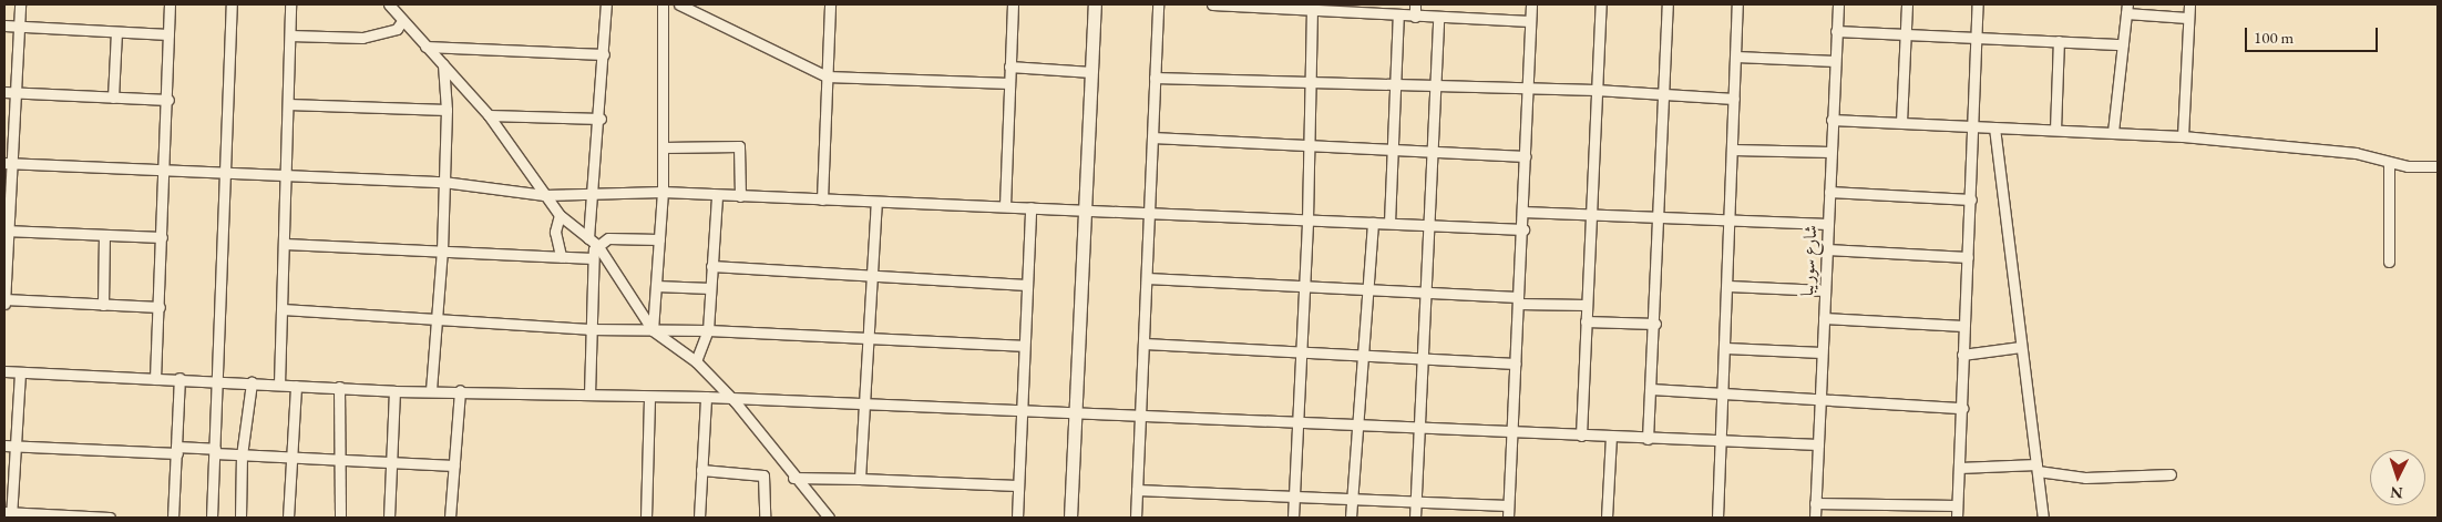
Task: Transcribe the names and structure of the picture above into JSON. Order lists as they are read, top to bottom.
{
  "streets": {
    "street": ["شارع سوريبا"]
  },
  "scale_bar": "100 m",
  "north": "bottom"
}
